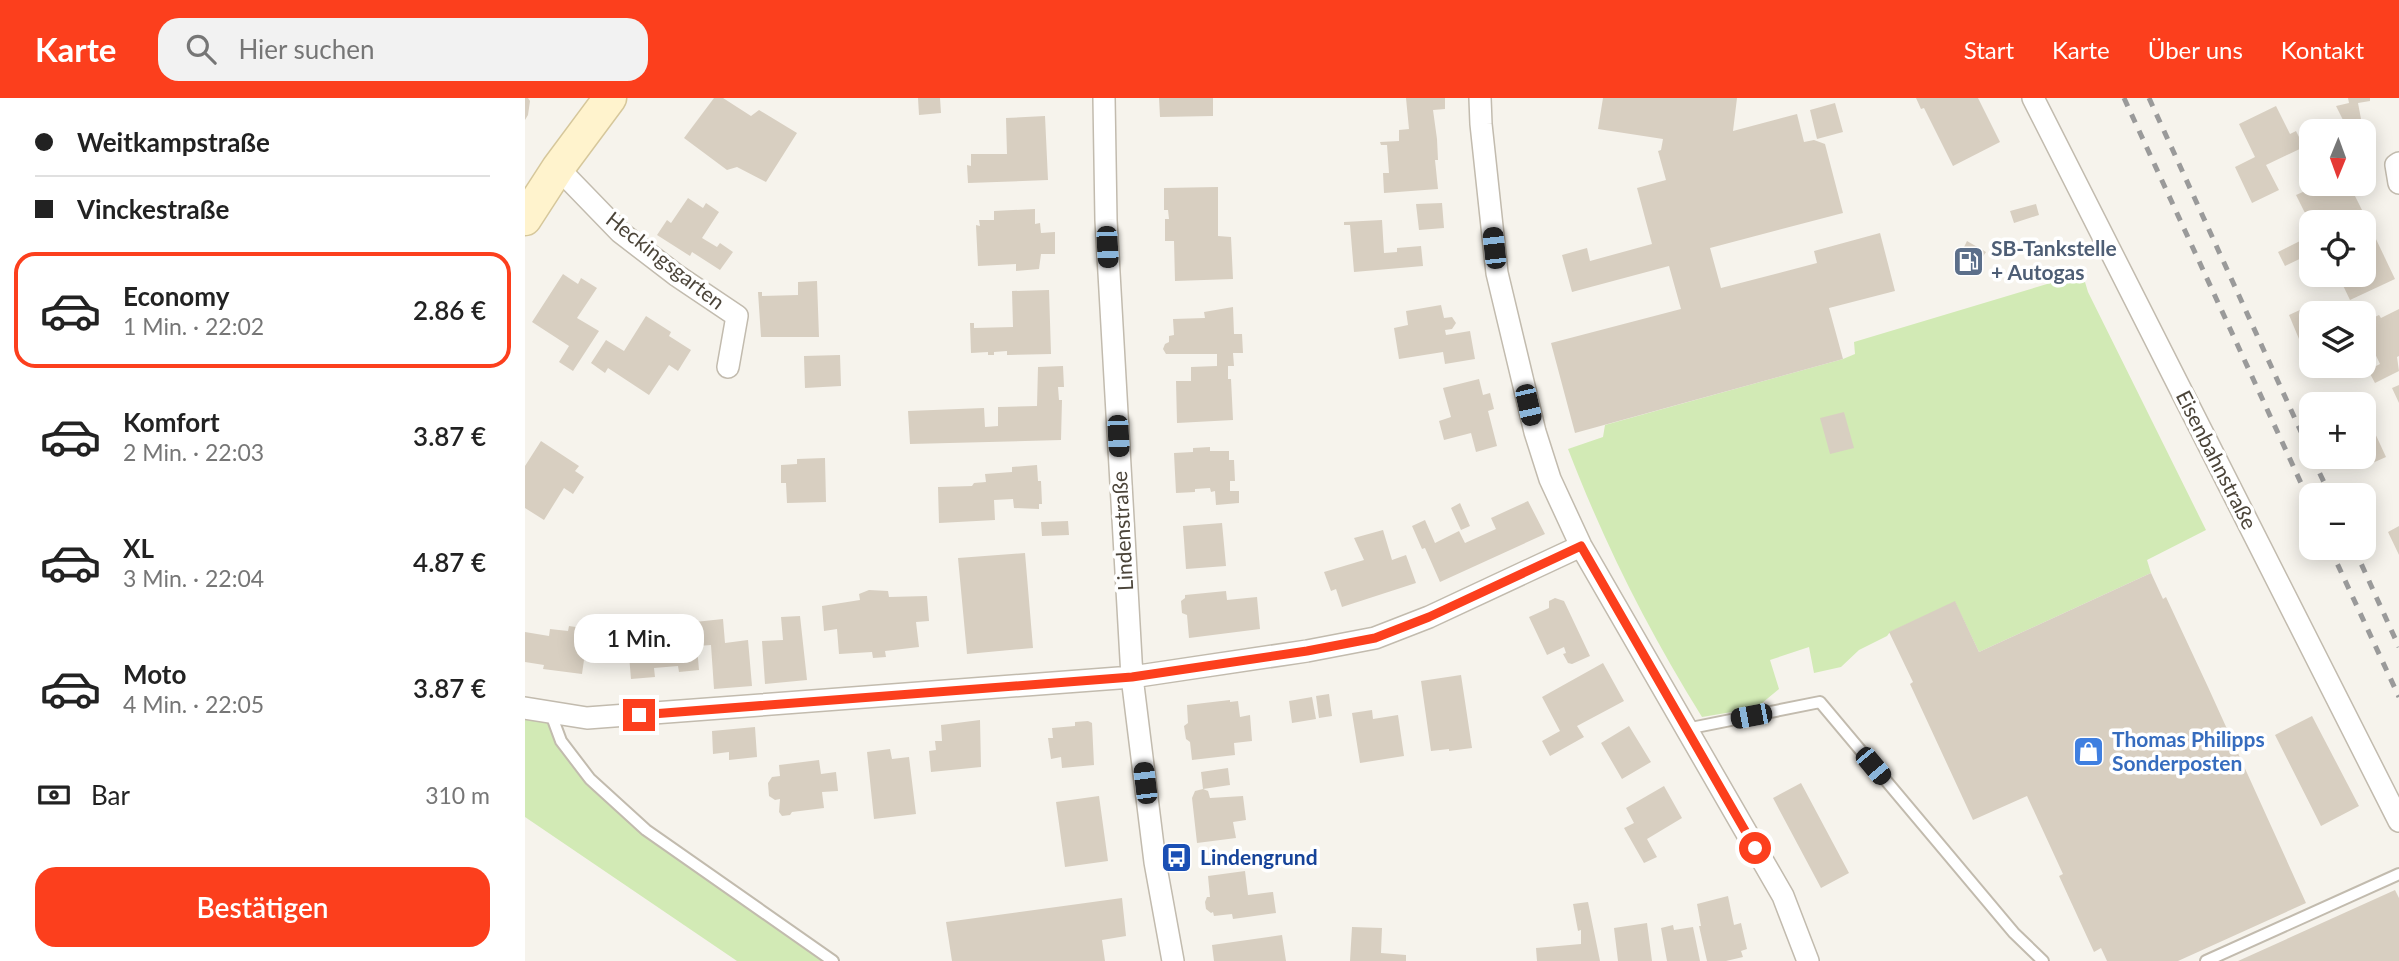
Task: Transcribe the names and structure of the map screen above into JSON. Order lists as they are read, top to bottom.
{
  "streets": {
    "street": ["Heckingsgarten", "Eisenbahnstraße", "Lindenstraße"]
  },
  "places": {
    "fuel station": ["SB-Tankstelle + Autogas"],
    "shop": ["Thomas Philipps Sonderposten"],
    "bus stop": ["Lindengrund"]
  },
  "north": "bottom",
  "page": {
    "header": "Karte",
    "search": "Hier suchen",
    "nav": [
      "Start",
      "Karte",
      "Über uns",
      "Kontakt"
    ],
    "banner": ["Weitkampstraße", "Vinckestraße"],
    "map_buttons": ["+", "−"],
    "list": [
      {
        "name": "Economy",
        "note": "1 Min. · 22:02",
        "value": "2.86 €"
      },
      {
        "name": "Komfort",
        "note": "2 Min. · 22:03",
        "value": "3.87 €"
      },
      {
        "name": "XL",
        "note": "3 Min. · 22:04",
        "value": "4.87 €"
      },
      {
        "name": "Moto",
        "note": "4 Min. · 22:05",
        "value": "3.87 €"
      }
    ],
    "bubble": "1 Min.",
    "pay": ["Bar", "310 m"],
    "buttons": "Bestätigen"
  }
}
